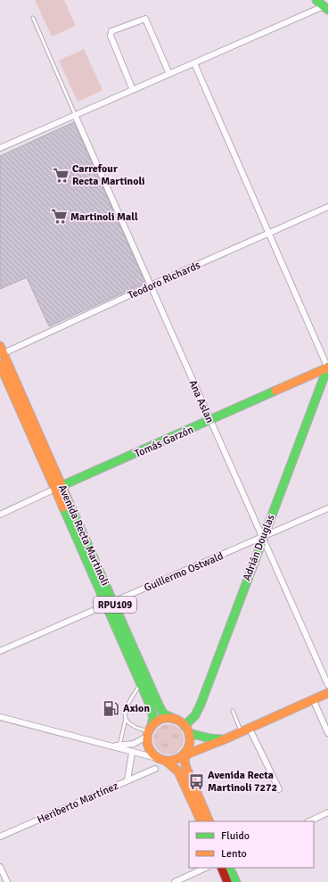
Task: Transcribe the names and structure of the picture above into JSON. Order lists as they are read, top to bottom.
{
  "streets": {
    "main road": [
      "Tomás Garzón",
      "Avenida Recta Martinoli",
      "Adrián Douglas",
      "RPU109"
    ],
    "street": [
      "Teodoro Richards",
      "Ana Aslan",
      "Guillermo Ostwald",
      "Heriberto Martínez"
    ]
  },
  "crossings": [
    ["Teodoro Richards", "Ana Aslan"],
    ["Teodoro Richards", "Avenida Recta Martinoli"],
    ["Ana Aslan", "Tomás Garzón"],
    ["Ana Aslan", "Adrián Douglas"],
    ["Ana Aslan", "Guillermo Ostwald"],
    ["Tomás Garzón", "Avenida Recta Martinoli"],
    ["Tomás Garzón", "Adrián Douglas"],
    ["Avenida Recta Martinoli", "Adrián Douglas"],
    ["Avenida Recta Martinoli", "Guillermo Ostwald"],
    ["Avenida Recta Martinoli", "RPU109"],
    ["Adrián Douglas", "Guillermo Ostwald"],
    ["Adrián Douglas", "RPU109"]
  ],
  "places": {
    "supermarket": ["Carrefour Recta Martinoli", "Martinoli Mall"],
    "fuel station": ["Axion"],
    "bus stop": ["Avenida Recta Martinoli 7272"]
  },
  "legend": ["Fluido", "Lento"]
}
